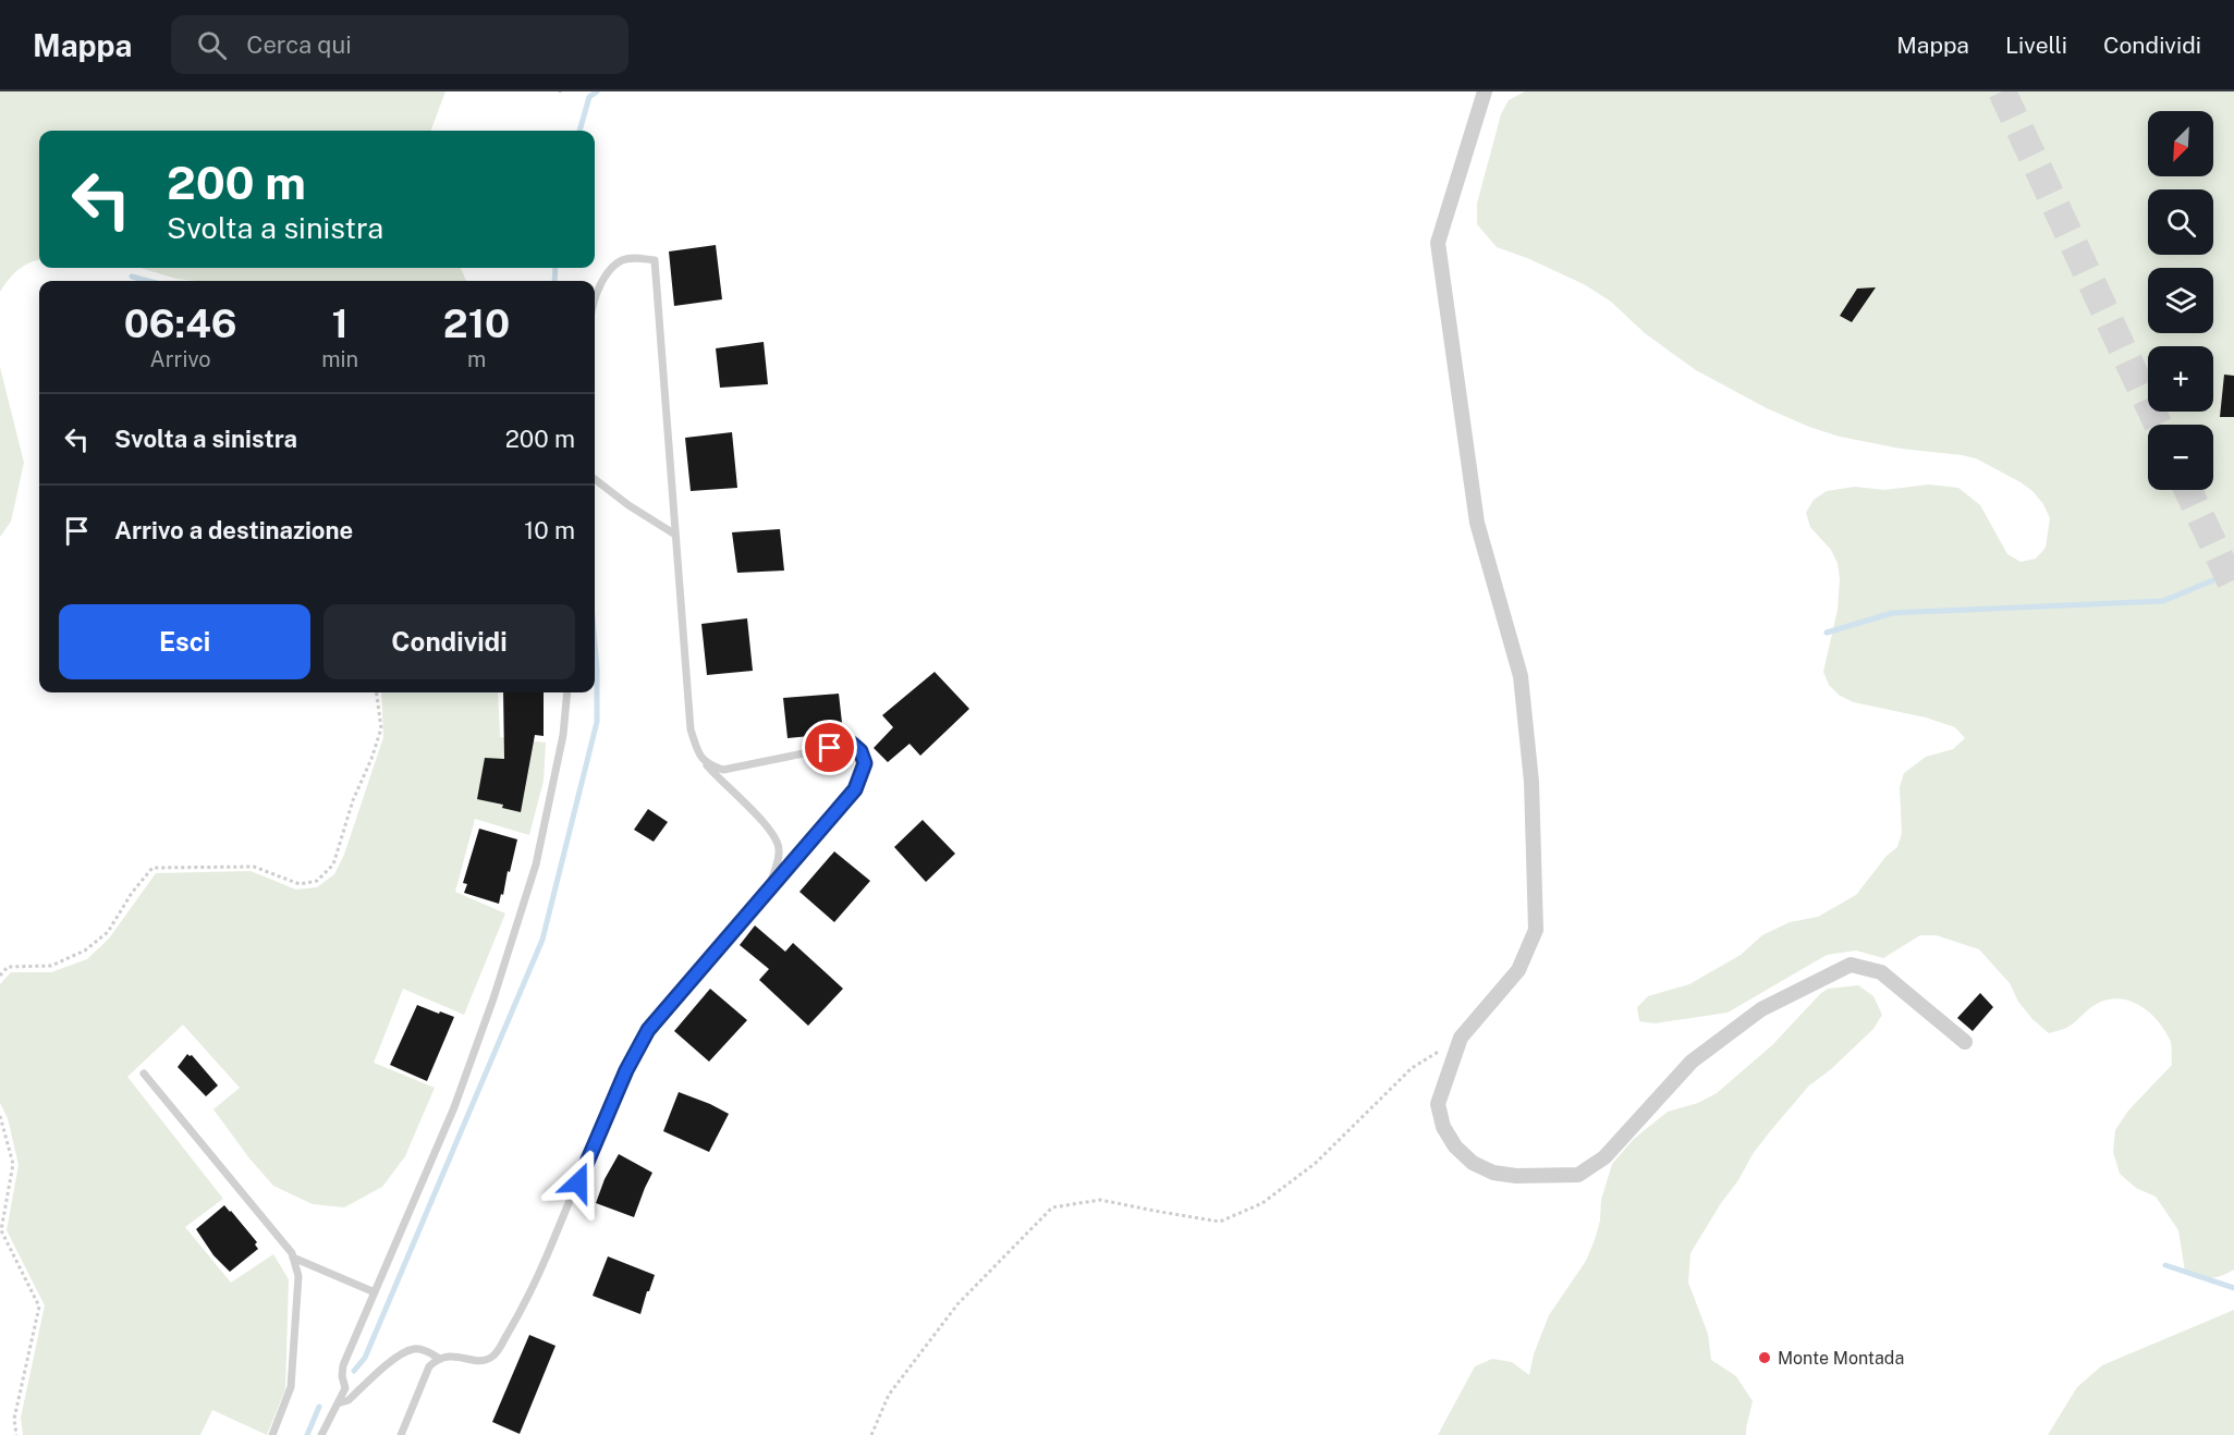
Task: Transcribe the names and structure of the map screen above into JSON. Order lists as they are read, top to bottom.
{
  "places": ["Monte Montada"],
  "north": "bottom left",
  "page": {
    "header": "Mappa",
    "search": "Cerca qui",
    "nav": ["Mappa", "Livelli", "Condividi"],
    "map_buttons": ["+", "−"],
    "turn": ["200 m", "Svolta a sinistra"],
    "eta": [
      "06:46",
      "Arrivo",
      "1",
      "min",
      "210",
      "m"
    ],
    "list": [
      {
        "name": "Svolta a sinistra",
        "value": "200 m"
      },
      {
        "name": "Arrivo a destinazione",
        "value": "10 m"
      }
    ],
    "buttons": ["Esci", "Condividi"]
  }
}
